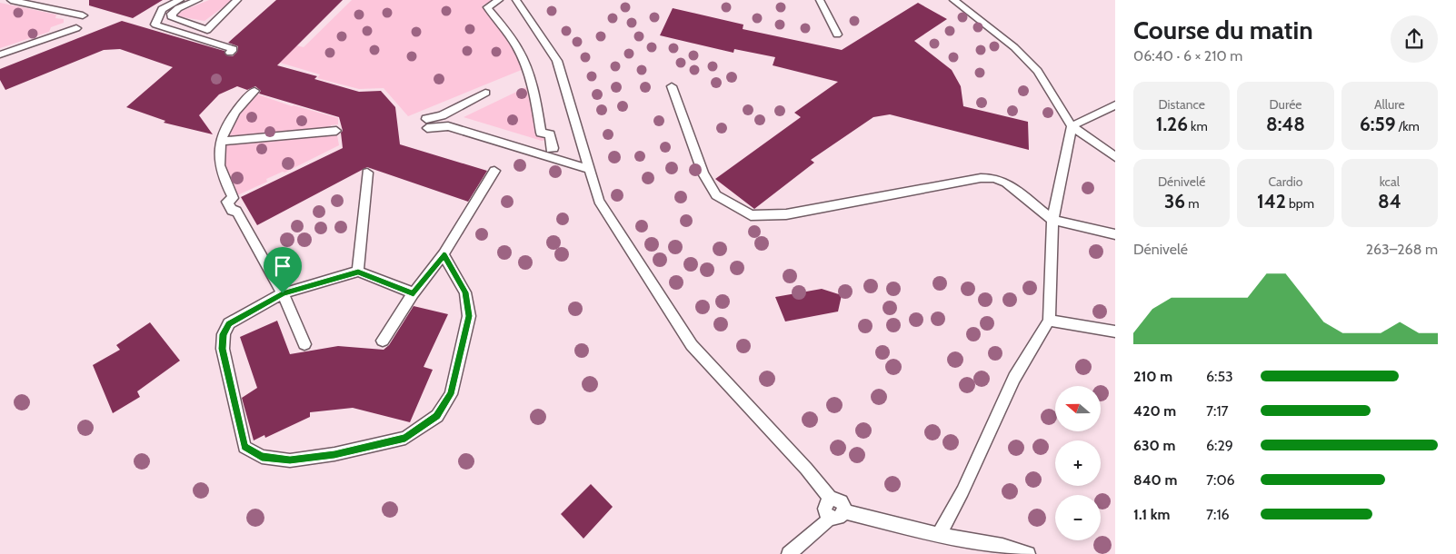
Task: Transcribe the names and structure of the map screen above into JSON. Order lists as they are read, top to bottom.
{
  "north": "left",
  "page": {
    "heading": ["Course du matin", "06:40 · 6 × 210 m"],
    "stats": [
      ["Distance", "1.26 km"],
      ["Durée", "8:48"],
      ["Allure", "6:59 /km"],
      ["Dénivelé", "36 m"],
      ["Cardio", "142 bpm"],
      ["kcal", "84"]
    ],
    "chart": ["Dénivelé", "263–268 m"],
    "list": [
      {
        "name": "210 m",
        "note": "6:53"
      },
      {
        "name": "420 m",
        "note": "7:17"
      },
      {
        "name": "630 m",
        "note": "6:29"
      },
      {
        "name": "840 m",
        "note": "7:06"
      },
      {
        "name": "1.1 km",
        "note": "7:16"
      }
    ],
    "map_buttons": ["+", "−"]
  }
}
